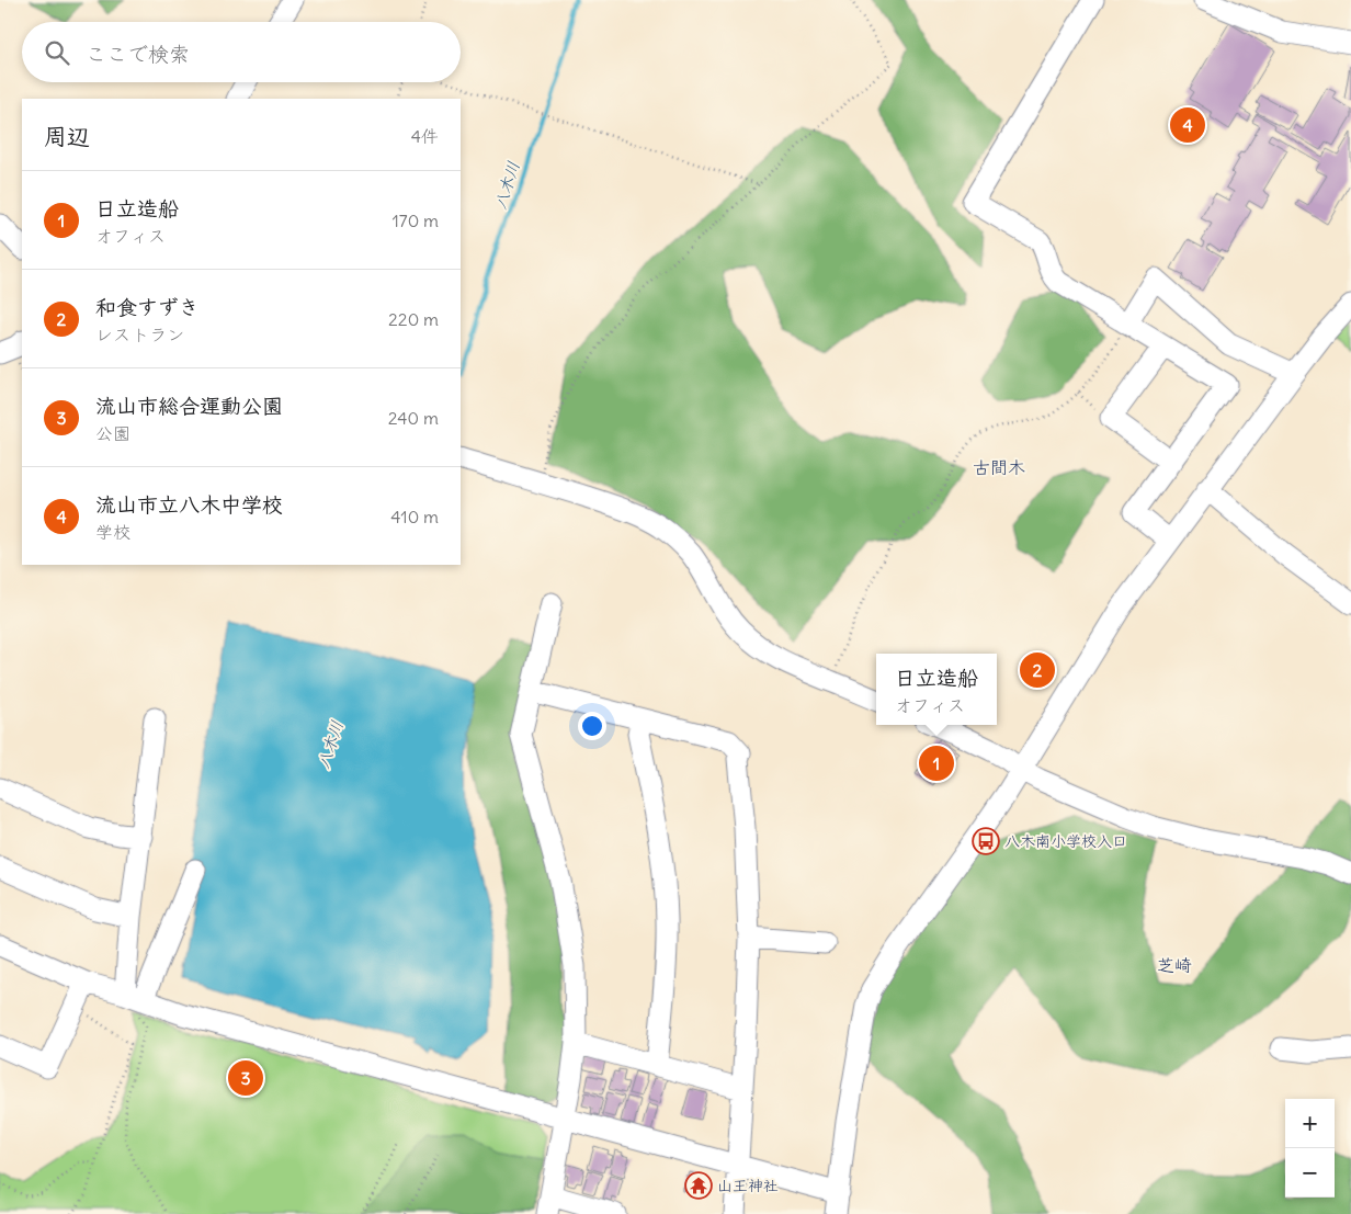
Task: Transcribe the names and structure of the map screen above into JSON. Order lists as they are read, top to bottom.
{
  "districts": ["古間木", "芝崎"],
  "water": ["八木川"],
  "places": {
    "bus stop": ["八木南小学校入口"],
    "temple": ["山王神社"]
  },
  "page": {
    "search": "ここで検索",
    "heading": ["周辺", "4件"],
    "pins": [
      "4",
      "2",
      "1",
      "3"
    ],
    "list": [
      {
        "mark": "1",
        "name": "日立造船",
        "note": "オフィス",
        "value": "170 m"
      },
      {
        "mark": "2",
        "name": "和食すずき",
        "note": "レストラン",
        "value": "220 m"
      },
      {
        "mark": "3",
        "name": "流山市総合運動公園",
        "note": "公園",
        "value": "240 m"
      },
      {
        "mark": "4",
        "name": "流山市立八木中学校",
        "note": "学校",
        "value": "410 m"
      }
    ],
    "popup": ["日立造船", "オフィス"],
    "map_buttons": ["+", "−"]
  }
}
